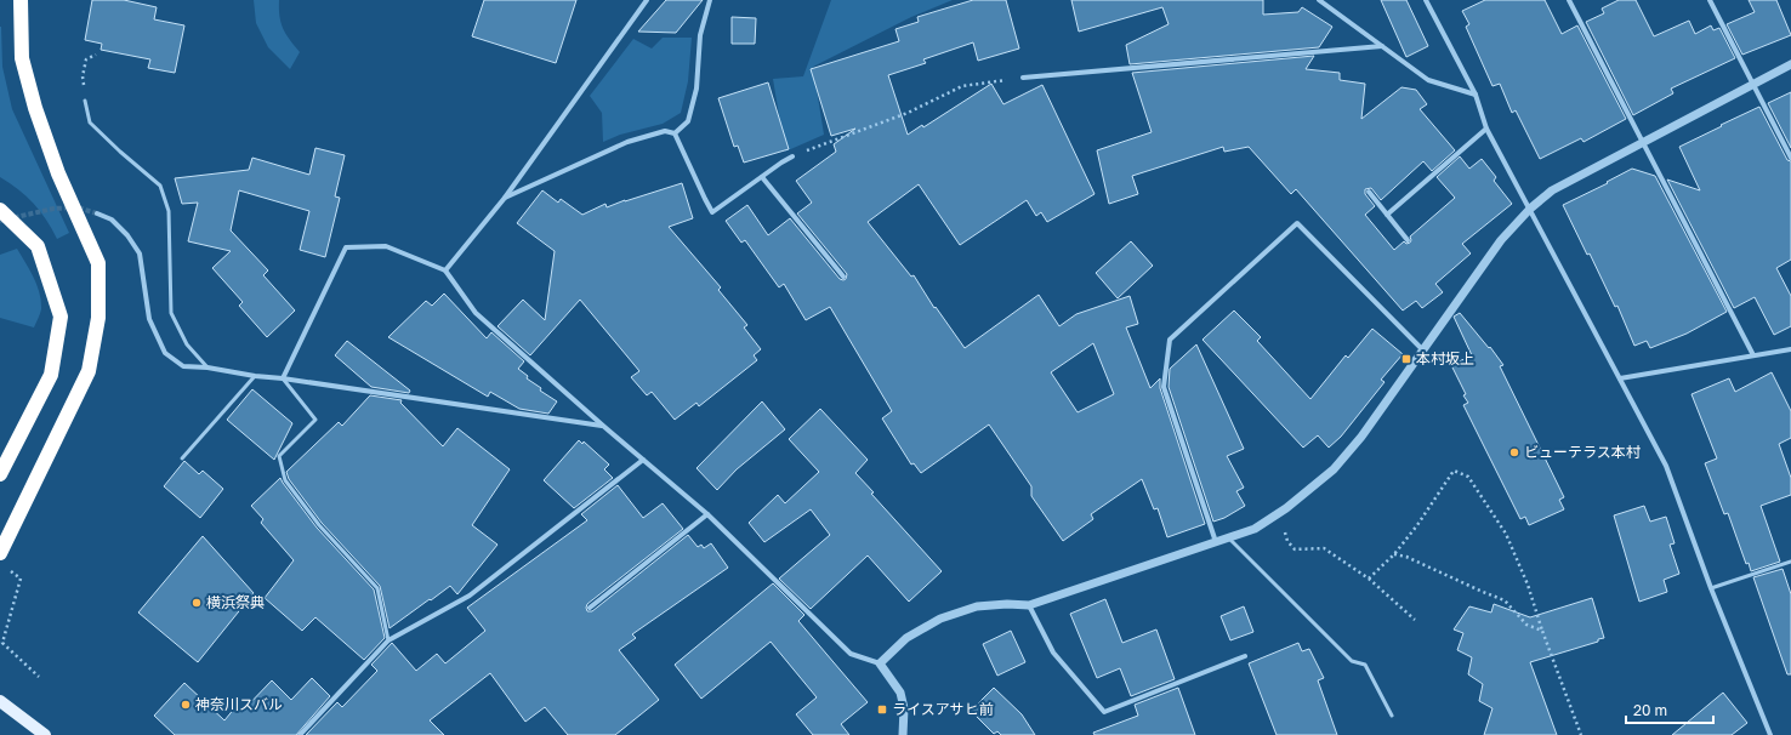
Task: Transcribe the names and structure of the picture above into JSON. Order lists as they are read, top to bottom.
{
  "places": {
    "transit": ["本村坂上", "ライスアサヒ前"],
    "other": ["ビューテラス本村", "横浜祭典", "神奈川スバル"]
  },
  "scale_bar": "20 m"
}
